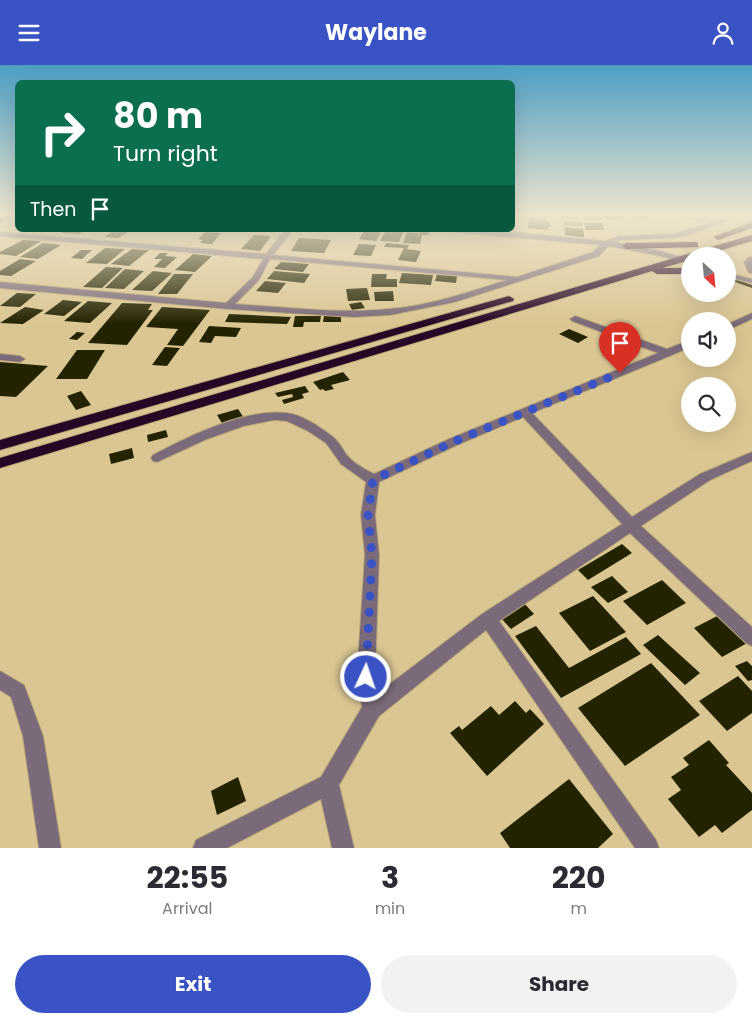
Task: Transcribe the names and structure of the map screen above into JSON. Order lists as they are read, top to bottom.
{
  "north": "bottom right",
  "page": {
    "header": "Waylane",
    "turn": ["80 m", "Turn right"],
    "then": "Then",
    "eta": [
      "22:55",
      "Arrival",
      "3",
      "min",
      "220",
      "m"
    ],
    "buttons": ["Exit", "Share"]
  }
}
